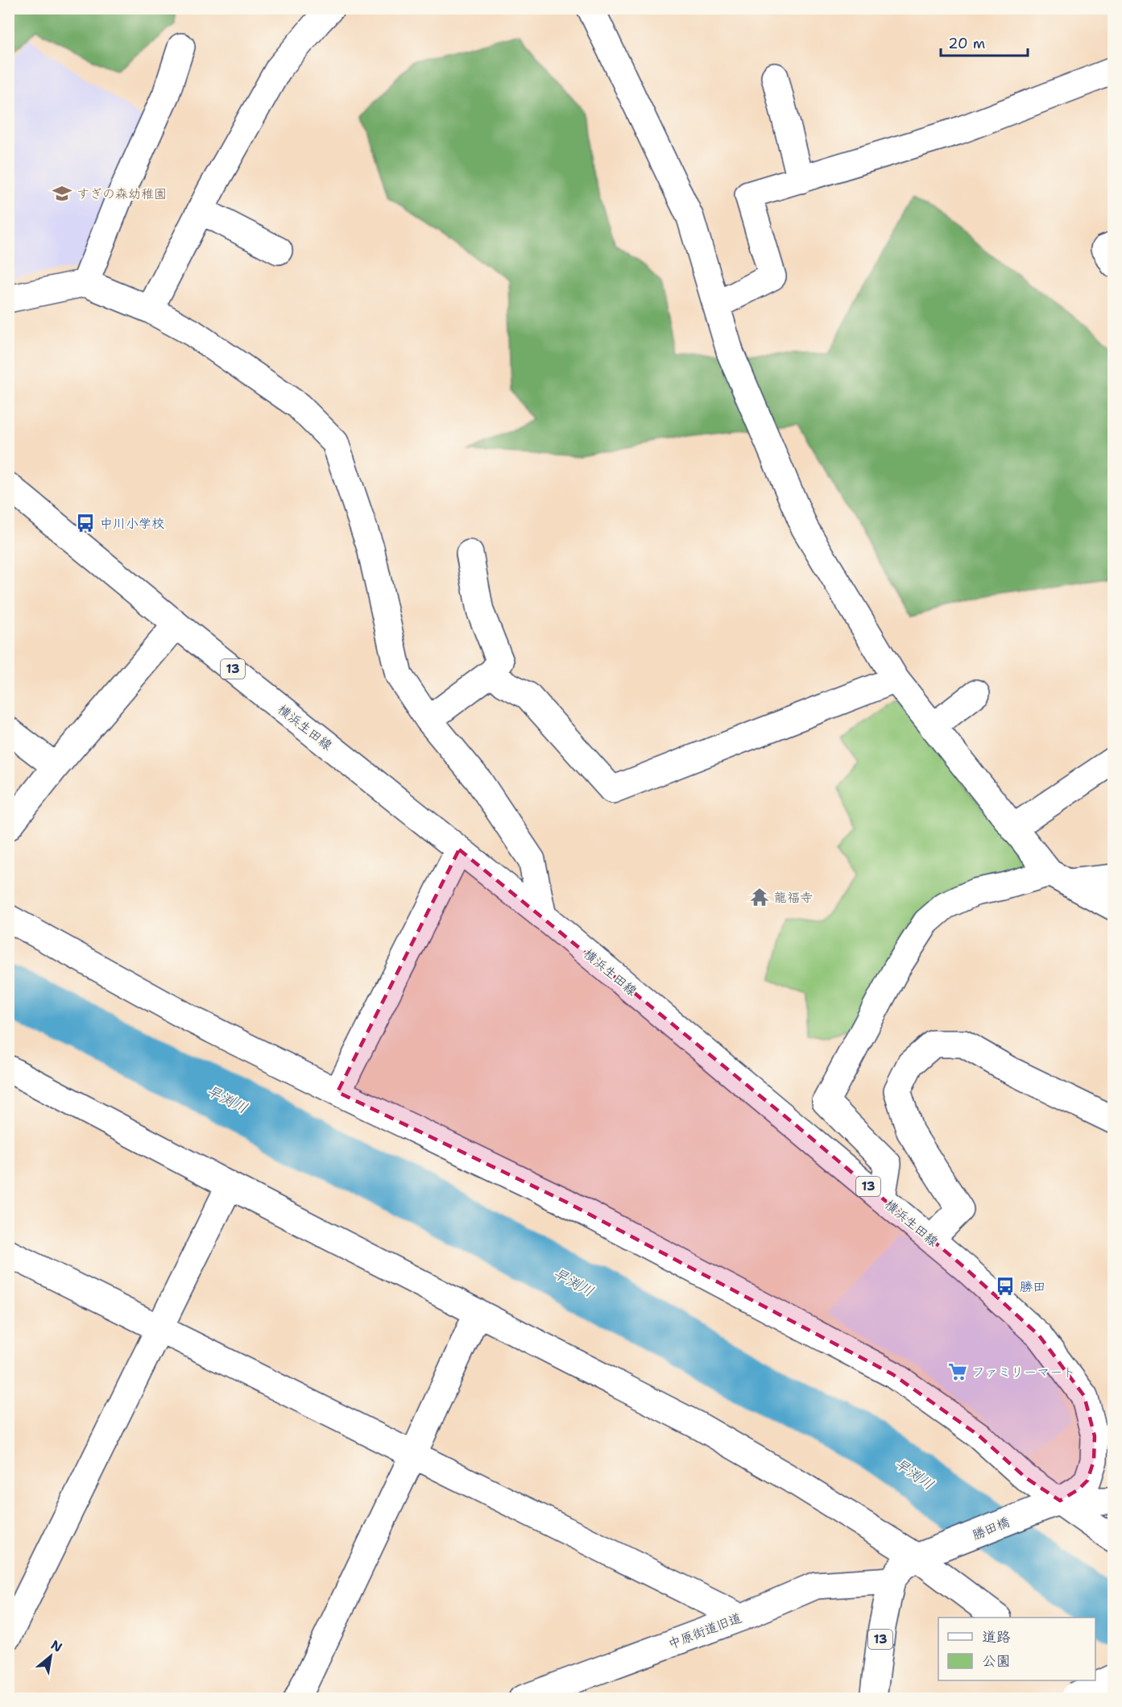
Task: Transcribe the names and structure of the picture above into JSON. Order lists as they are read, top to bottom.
{
  "streets": {
    "street": [
      "13",
      "横浜生田線",
      "勝田橋",
      "中原街道旧道"
    ]
  },
  "crossings": [
    ["13", "勝田橋"],
    ["13", "中原街道旧道"],
    ["横浜生田線", "勝田橋"]
  ],
  "water": ["早渕川"],
  "places": {
    "school or university": ["すぎの森幼稚園"],
    "bus stop": ["中川小学校", "勝田"],
    "temple": ["龍福寺"],
    "supermarket": ["ファミリーマート"]
  },
  "legend": ["道路", "公園"],
  "scale_bar": "20 m",
  "north": "top right"
}
